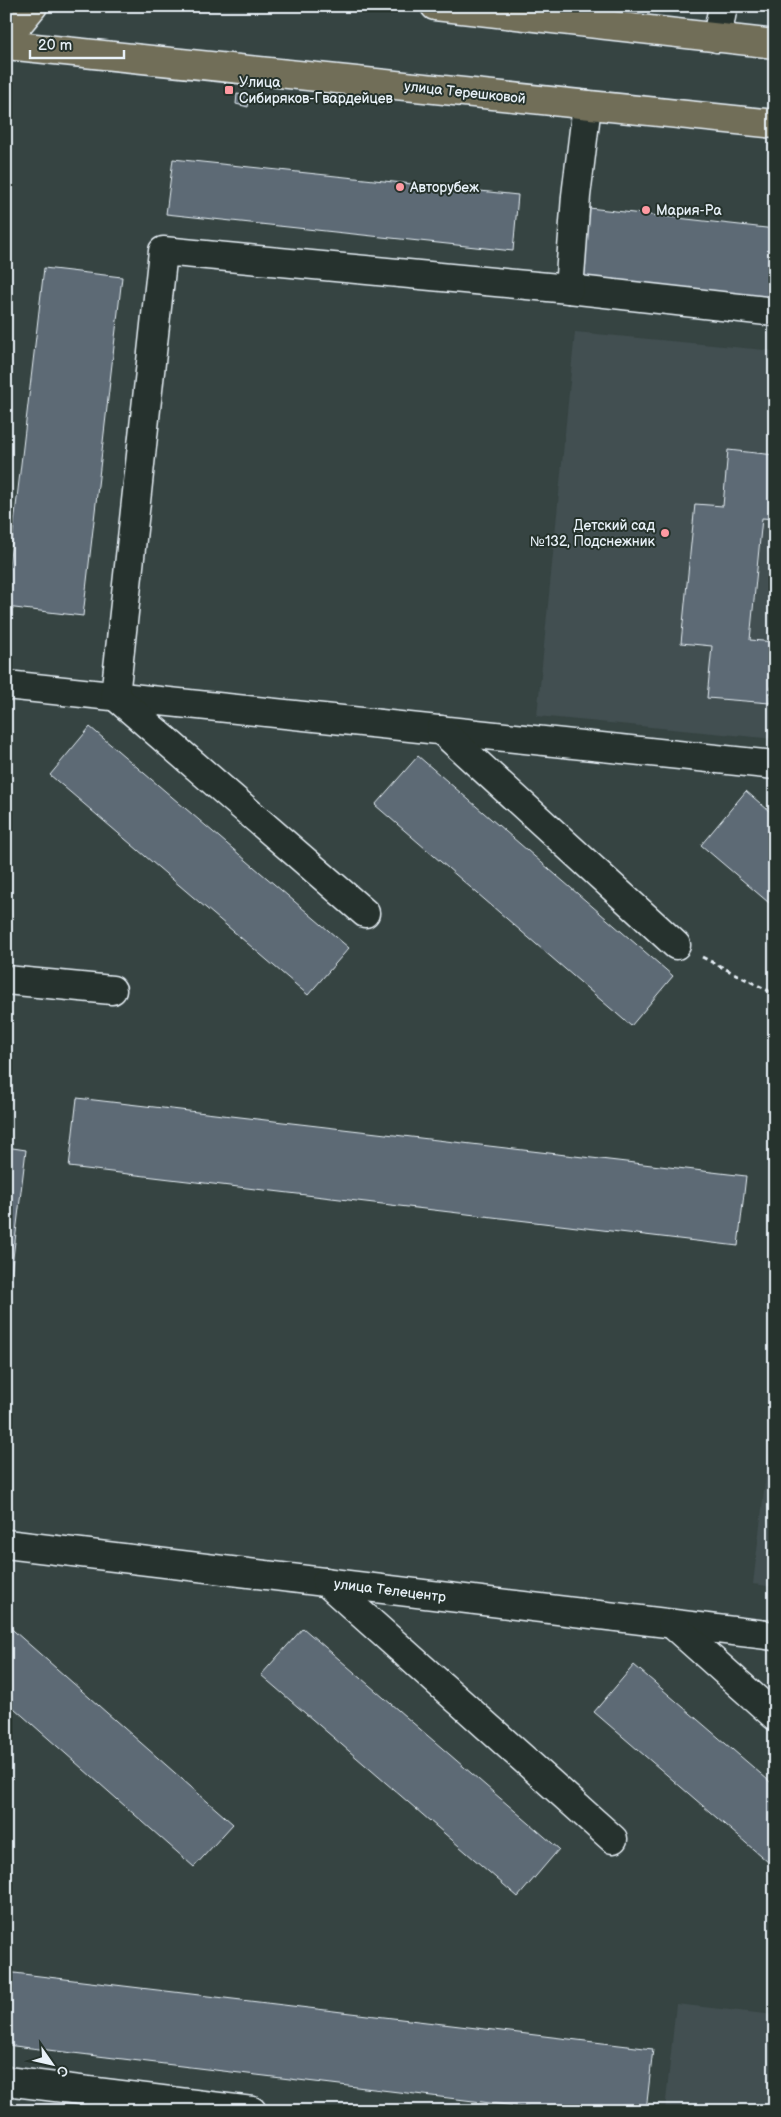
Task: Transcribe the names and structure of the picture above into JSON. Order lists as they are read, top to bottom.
{
  "streets": {
    "main road": ["улица Терешковой"],
    "street": ["улица Телецентр"]
  },
  "places": {
    "transit": ["Улица Сибиряков-Гвардейцев"],
    "other": ["Авторубеж", "Мария-Ра", "Детский сад №132, Подснежник"]
  },
  "scale_bar": "20 m",
  "north": "bottom right"
}
